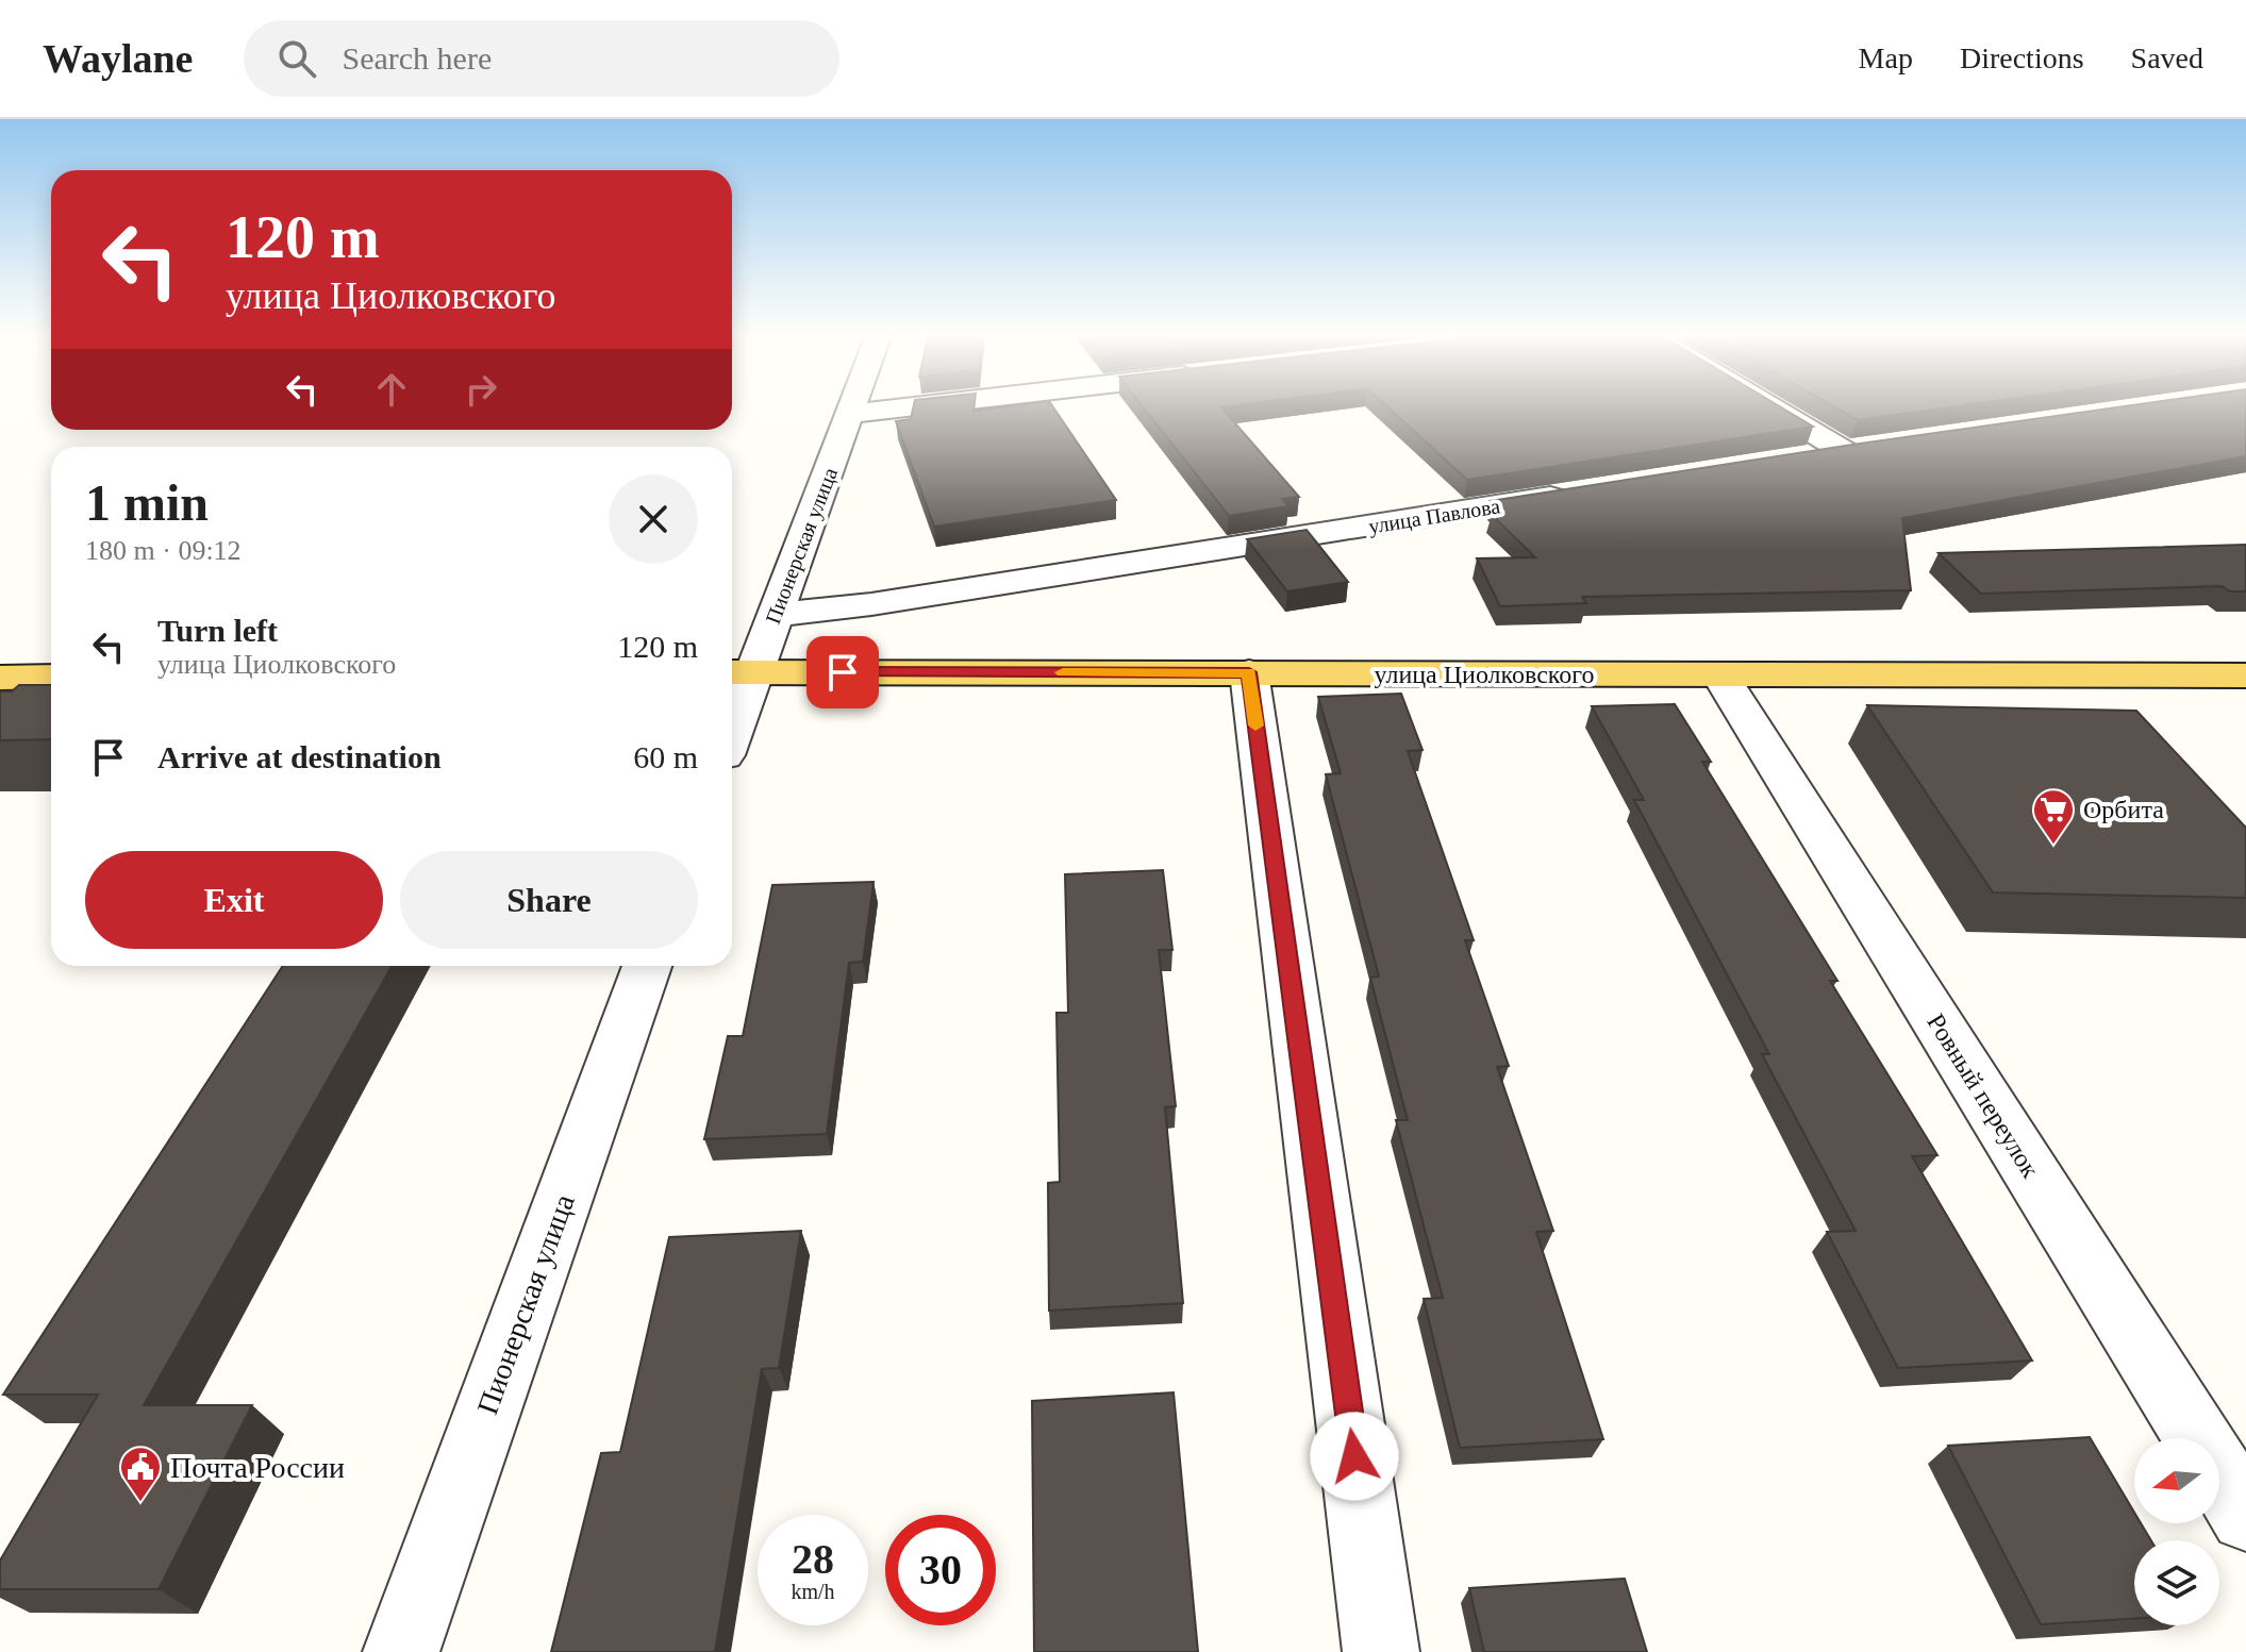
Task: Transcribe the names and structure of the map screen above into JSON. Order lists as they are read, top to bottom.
{
  "streets": {
    "main road": ["улица Циолковского"],
    "street": ["улица Павлова", "Пионерская улица", "Ровный переулок"]
  },
  "crossings": [
    ["улица Павлова", "Пионерская улица"],
    ["Пионерская улица", "улица Циолковского"],
    ["улица Циолковского", "Ровный переулок"]
  ],
  "places": {
    "supermarket": ["Орбита"],
    "public building": ["Почта России"]
  },
  "north": "left",
  "page": {
    "header": "Waylane",
    "search": "Search here",
    "nav": ["Map", "Directions", "Saved"],
    "turn": ["120 m", "улица Циолковского"],
    "heading": ["1 min", "180 m · 09:12"],
    "list": [
      {
        "name": "Turn left",
        "note": "улица Циолковского",
        "value": "120 m"
      },
      {
        "name": "Arrive at destination",
        "value": "60 m"
      }
    ],
    "buttons": ["Exit", "Share"],
    "speed": "28 km/h",
    "limit": "30"
  }
}
